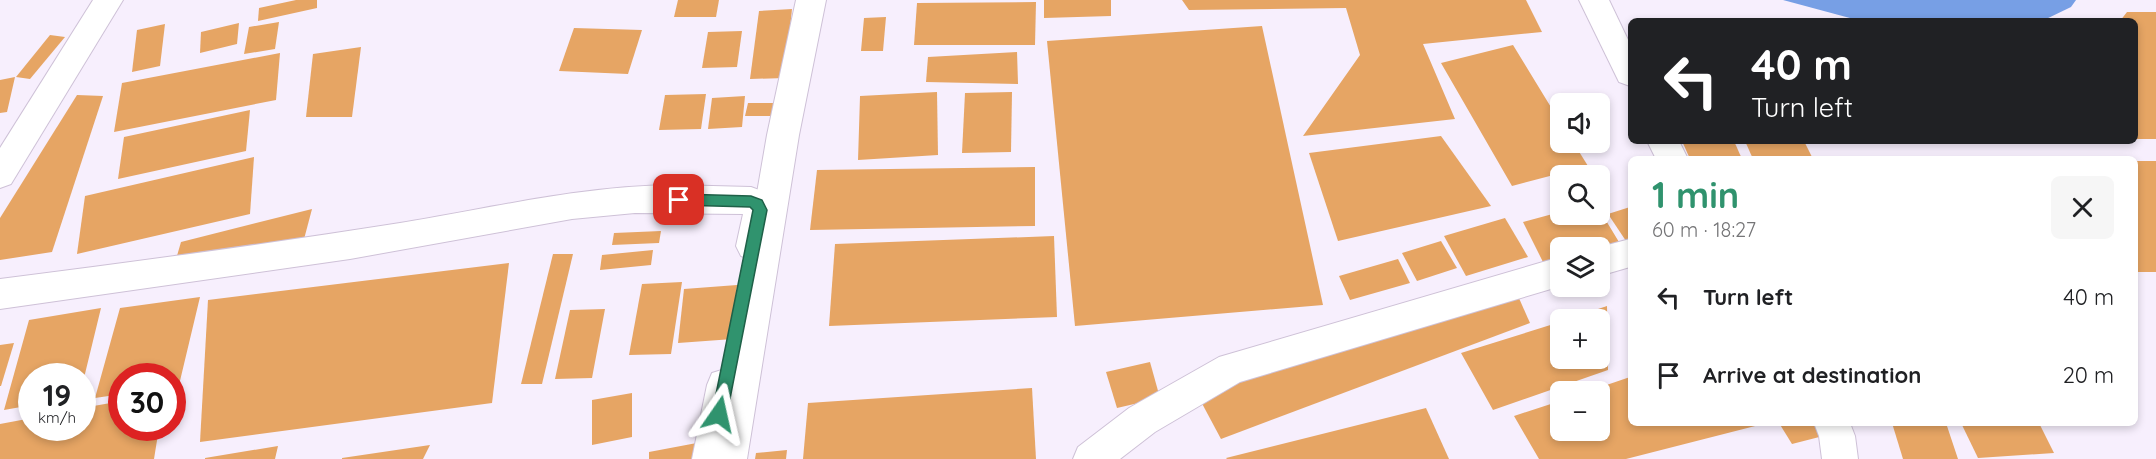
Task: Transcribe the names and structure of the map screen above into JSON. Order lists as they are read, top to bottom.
{
  "page": {
    "turn": ["40 m", "Turn left"],
    "map_buttons": ["+", "−"],
    "heading": ["1 min", "60 m · 18:27"],
    "list": [
      {
        "name": "Turn left",
        "value": "40 m"
      },
      {
        "name": "Arrive at destination",
        "value": "20 m"
      }
    ],
    "speed": "19 km/h",
    "limit": "30"
  }
}
